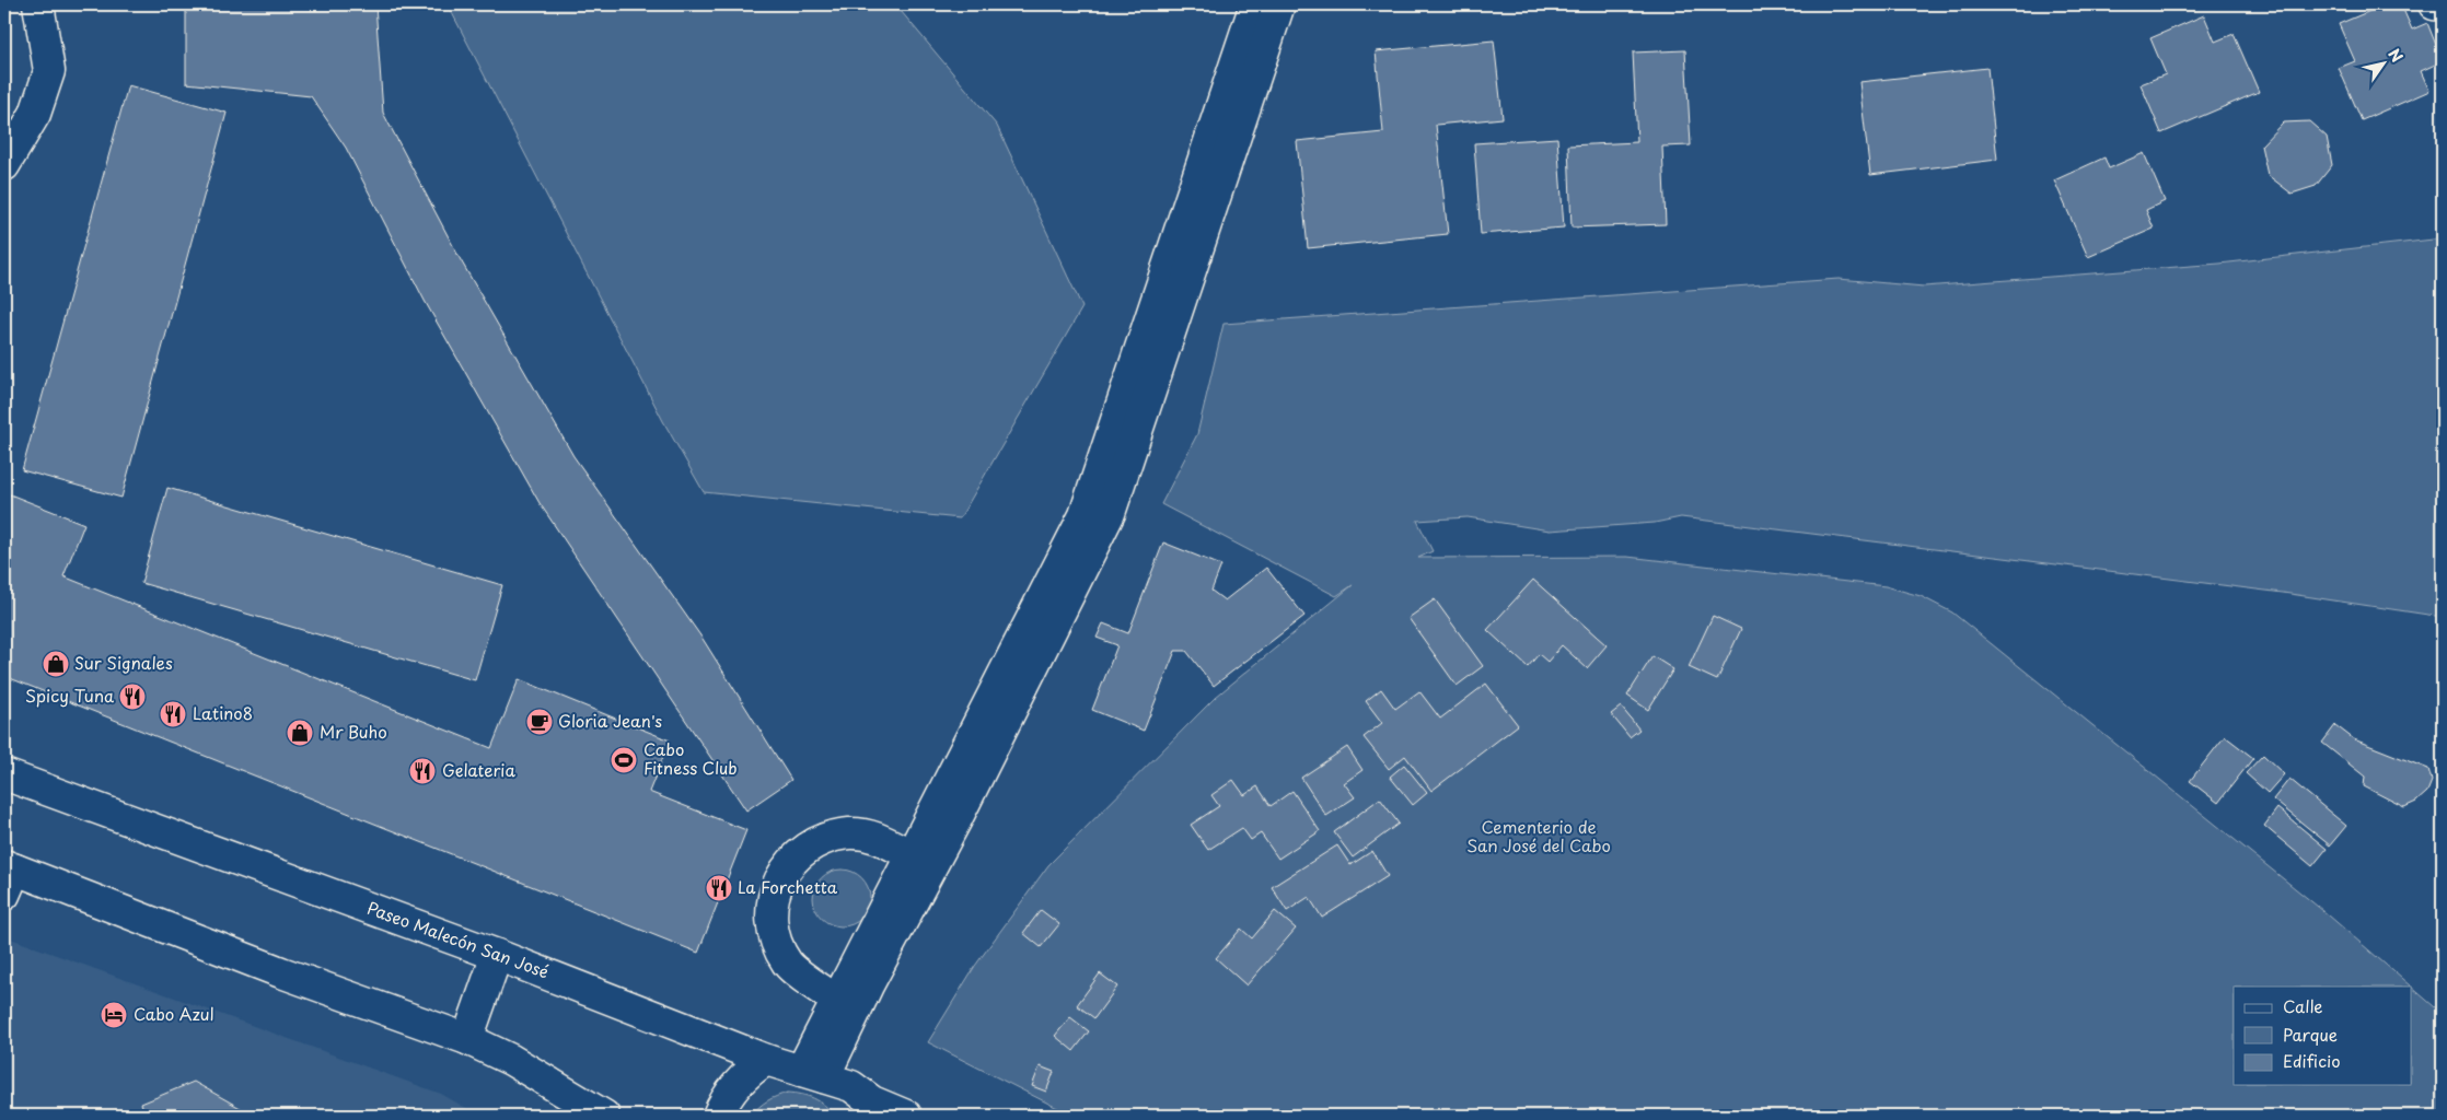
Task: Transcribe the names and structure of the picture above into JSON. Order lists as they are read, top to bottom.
{
  "streets": {
    "street": ["Paseo Malecón San José"]
  },
  "parks": ["Cementerio de San José del Cabo"],
  "places": {
    "shop": ["Sur Signales", "Mr Buho"],
    "restaurant": [
      "Spicy Tuna",
      "Latino8",
      "Gelateria",
      "La Forchetta"
    ],
    "cafe": ["Gloria Jean's"],
    "sports": ["Cabo Fitness Club"],
    "hotel": ["Cabo Azul"]
  },
  "legend": ["Calle", "Parque", "Edificio"],
  "north": "top right"
}
